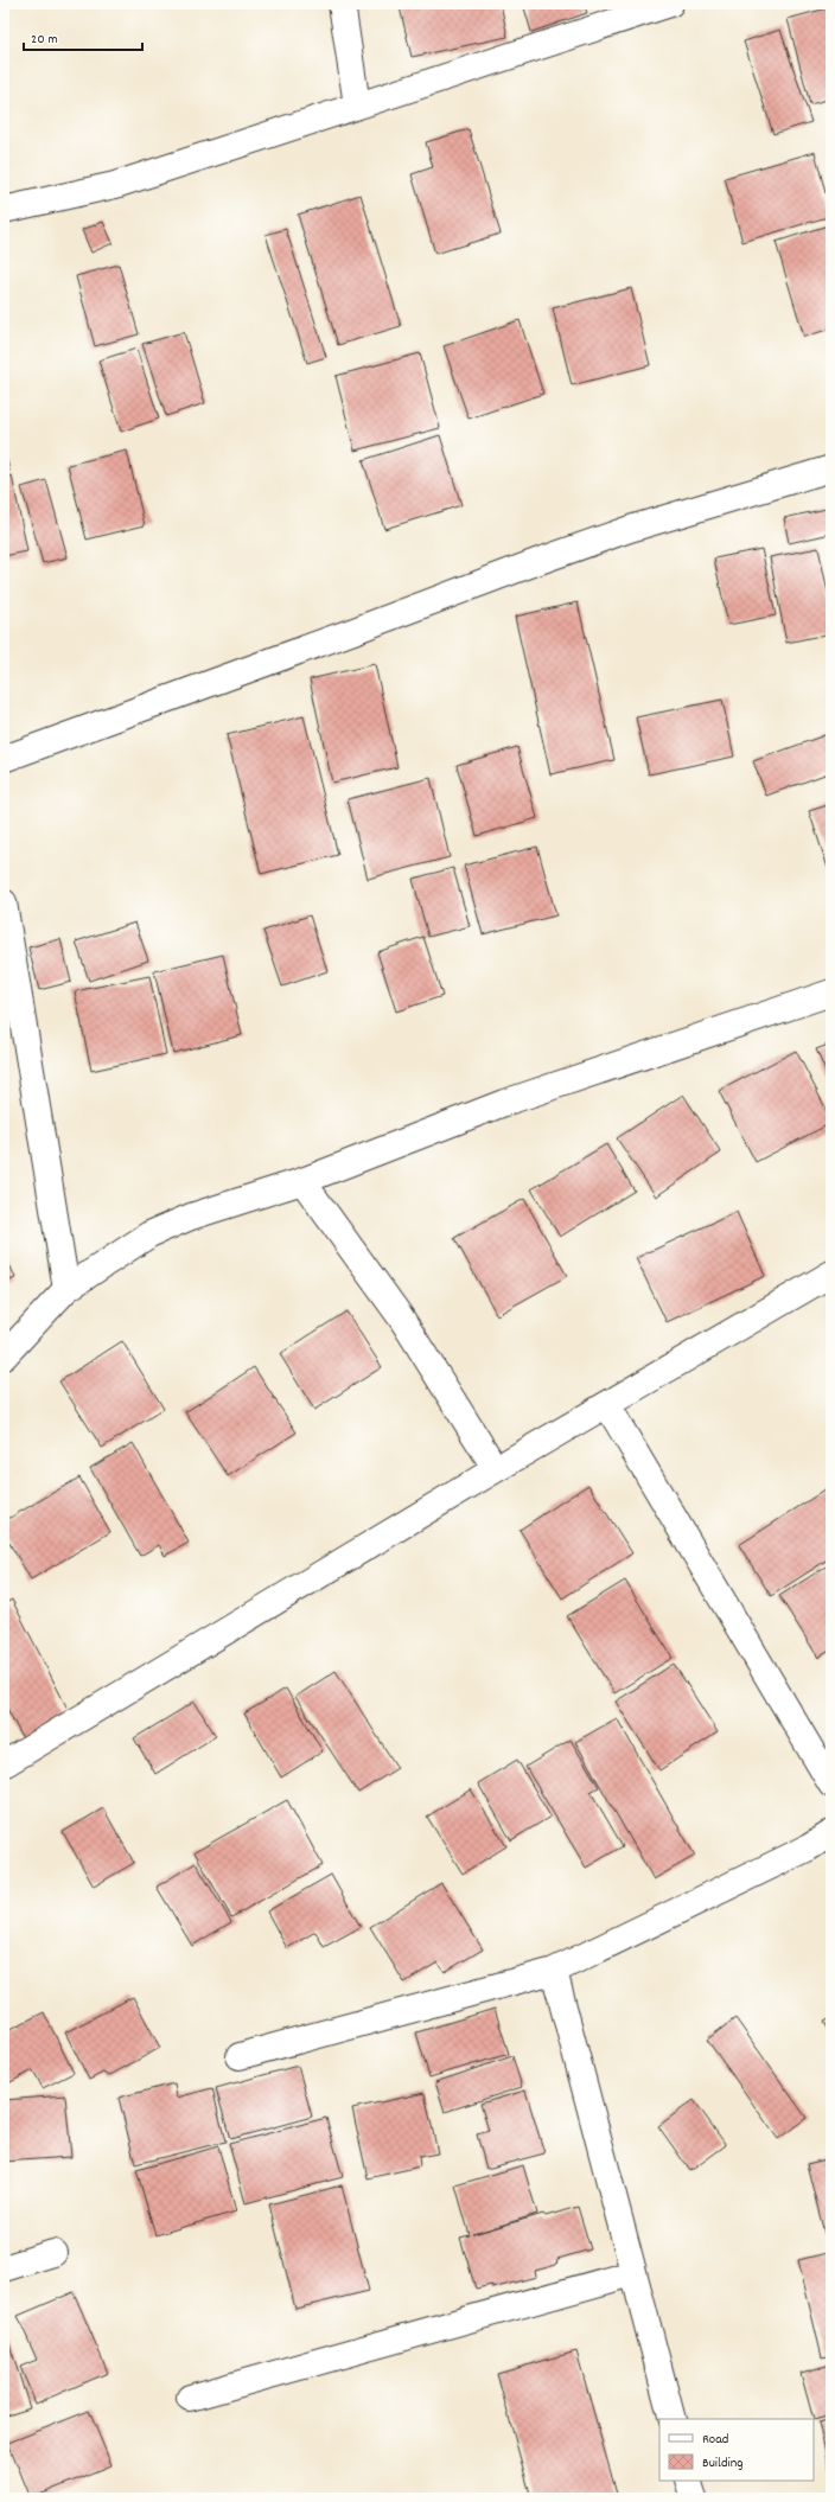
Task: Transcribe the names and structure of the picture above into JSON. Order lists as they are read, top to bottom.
{
  "legend": ["Road", "Building"],
  "scale_bar": "20 m"
}
